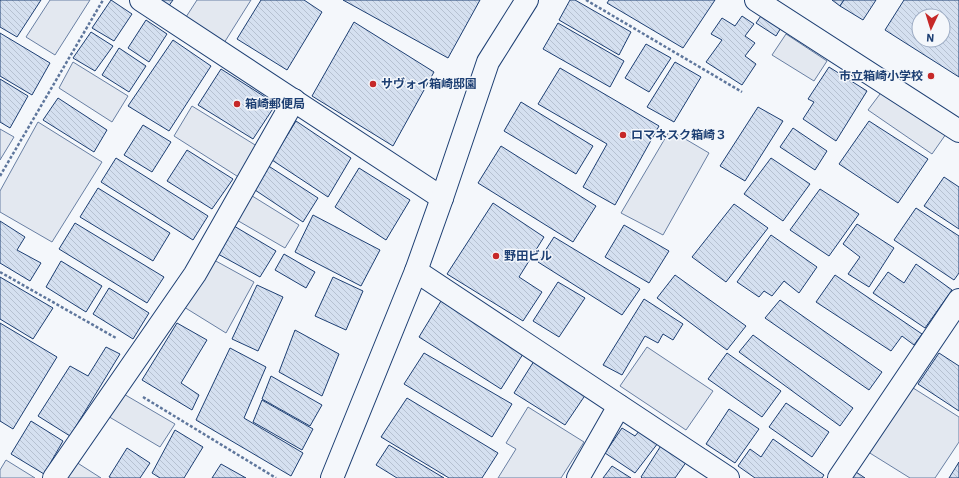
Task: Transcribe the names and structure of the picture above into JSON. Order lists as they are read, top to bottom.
{
  "places": [
    "市立箱崎小学校",
    "サヴォイ箱崎邸園",
    "箱崎郵便局",
    "ロマネスク箱崎３",
    "野田ビル"
  ],
  "north": "bottom"
}
